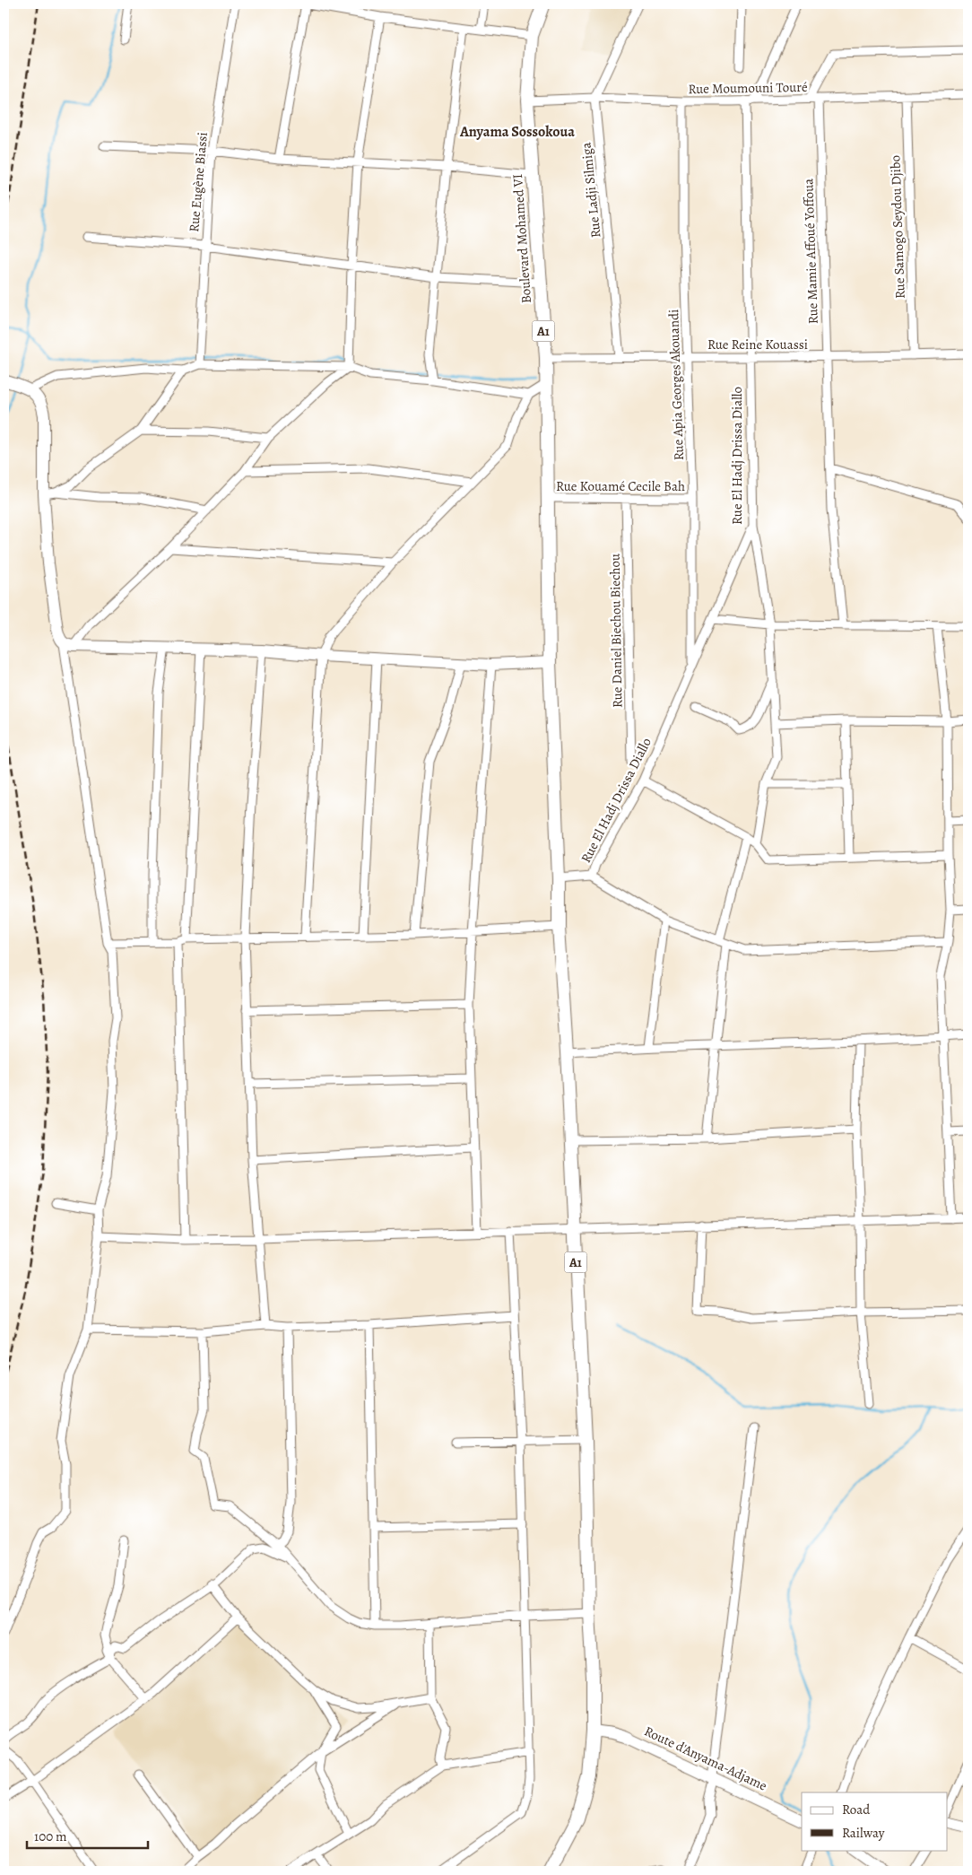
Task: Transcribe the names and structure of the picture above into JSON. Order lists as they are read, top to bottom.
{
  "streets": {
    "main road": ["Boulevard Mohamed VI", "A1"],
    "street": [
      "Rue Moumouni Touré",
      "Rue Eugène Biassi",
      "Rue Ladji Silmiga",
      "Rue Samogo Seydou Djibo",
      "Rue Mamie Affoué Yoffoua",
      "Rue Reine Kouassi",
      "Rue Apia Georges Akouandi",
      "Rue El Hadj Drissa Diallo",
      "Rue Kouamé Cecile Bah",
      "Rue Daniel Biechou Biechou",
      "Route d'Anyama-Adjame"
    ]
  },
  "crossings": [
    ["Rue Moumouni Touré", "Rue Ladji Silmiga"],
    ["Rue Moumouni Touré", "Rue Samogo Seydou Djibo"],
    ["Rue Moumouni Touré", "Boulevard Mohamed VI"],
    ["Rue Moumouni Touré", "Rue Mamie Affoué Yoffoua"],
    ["Rue Moumouni Touré", "Rue Apia Georges Akouandi"],
    ["Rue Moumouni Touré", "Rue El Hadj Drissa Diallo"],
    ["Rue Ladji Silmiga", "Rue Reine Kouassi"],
    ["Rue Samogo Seydou Djibo", "Rue Reine Kouassi"],
    ["Boulevard Mohamed VI", "A1"],
    ["Boulevard Mohamed VI", "Rue Reine Kouassi"],
    ["Boulevard Mohamed VI", "Rue Kouamé Cecile Bah"],
    ["Rue Mamie Affoué Yoffoua", "Rue Reine Kouassi"],
    ["A1", "Rue El Hadj Drissa Diallo"],
    ["A1", "Route d'Anyama-Adjame"],
    ["Rue Reine Kouassi", "Rue Apia Georges Akouandi"],
    ["Rue Reine Kouassi", "Rue El Hadj Drissa Diallo"],
    ["Rue Apia Georges Akouandi", "Rue El Hadj Drissa Diallo"],
    ["Rue Apia Georges Akouandi", "Rue Kouamé Cecile Bah"],
    ["Rue Kouamé Cecile Bah", "Rue Daniel Biechou Biechou"]
  ],
  "districts": ["Anyama Sossokoua"],
  "legend": ["Road", "Railway"],
  "scale_bar": "100 m"
}
